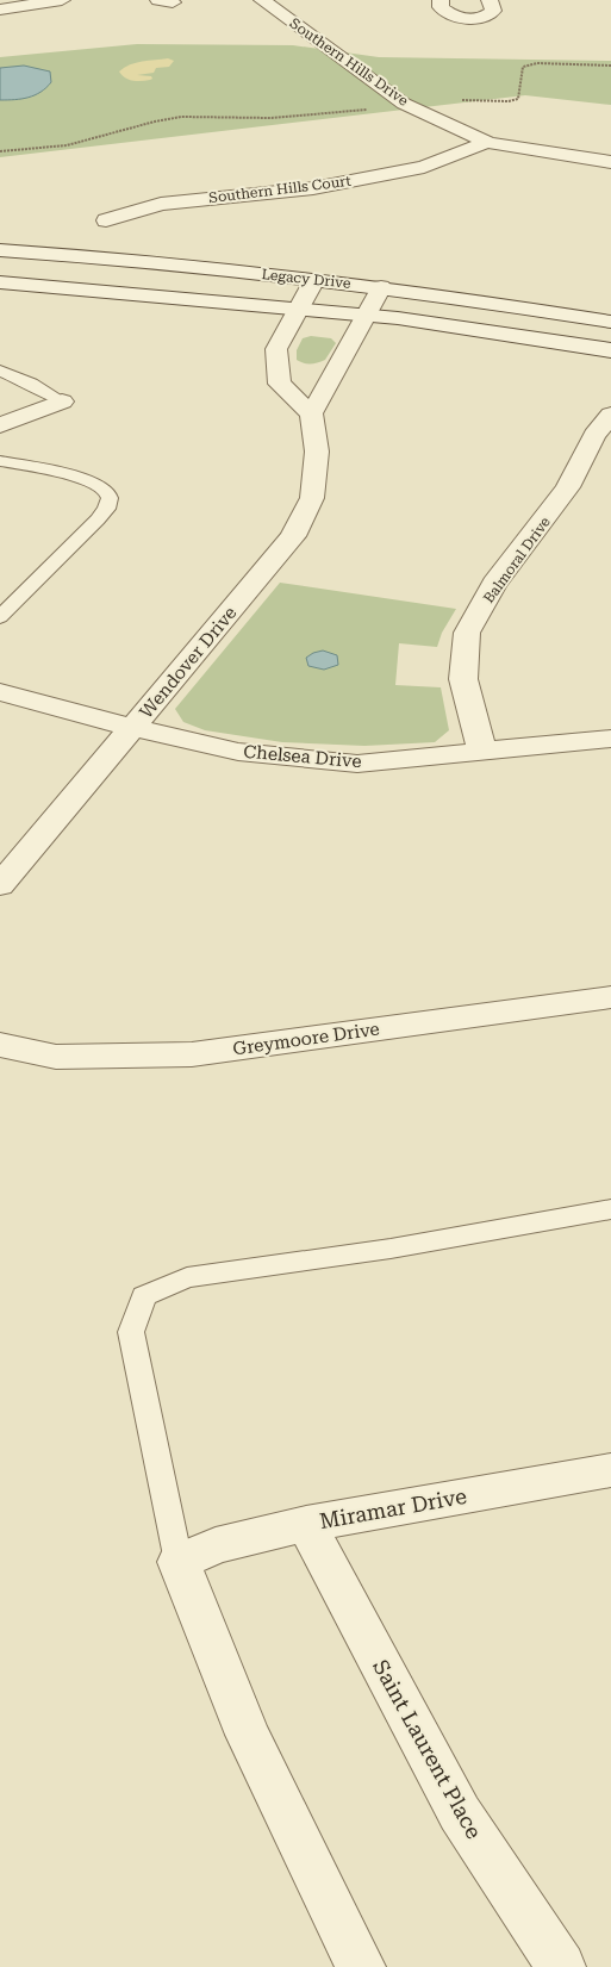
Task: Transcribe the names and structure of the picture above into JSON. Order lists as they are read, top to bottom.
{
  "streets": {
    "street": [
      "Southern Hills Drive",
      "Southern Hills Court",
      "Legacy Drive",
      "Balmoral Drive",
      "Wendover Drive",
      "Chelsea Drive",
      "Greymoore Drive",
      "Miramar Drive",
      "Saint Laurent Place"
    ]
  },
  "crossings": [
    ["Southern Hills Drive", "Southern Hills Court"],
    ["Balmoral Drive", "Chelsea Drive"],
    ["Wendover Drive", "Chelsea Drive"],
    ["Miramar Drive", "Saint Laurent Place"]
  ]
}
